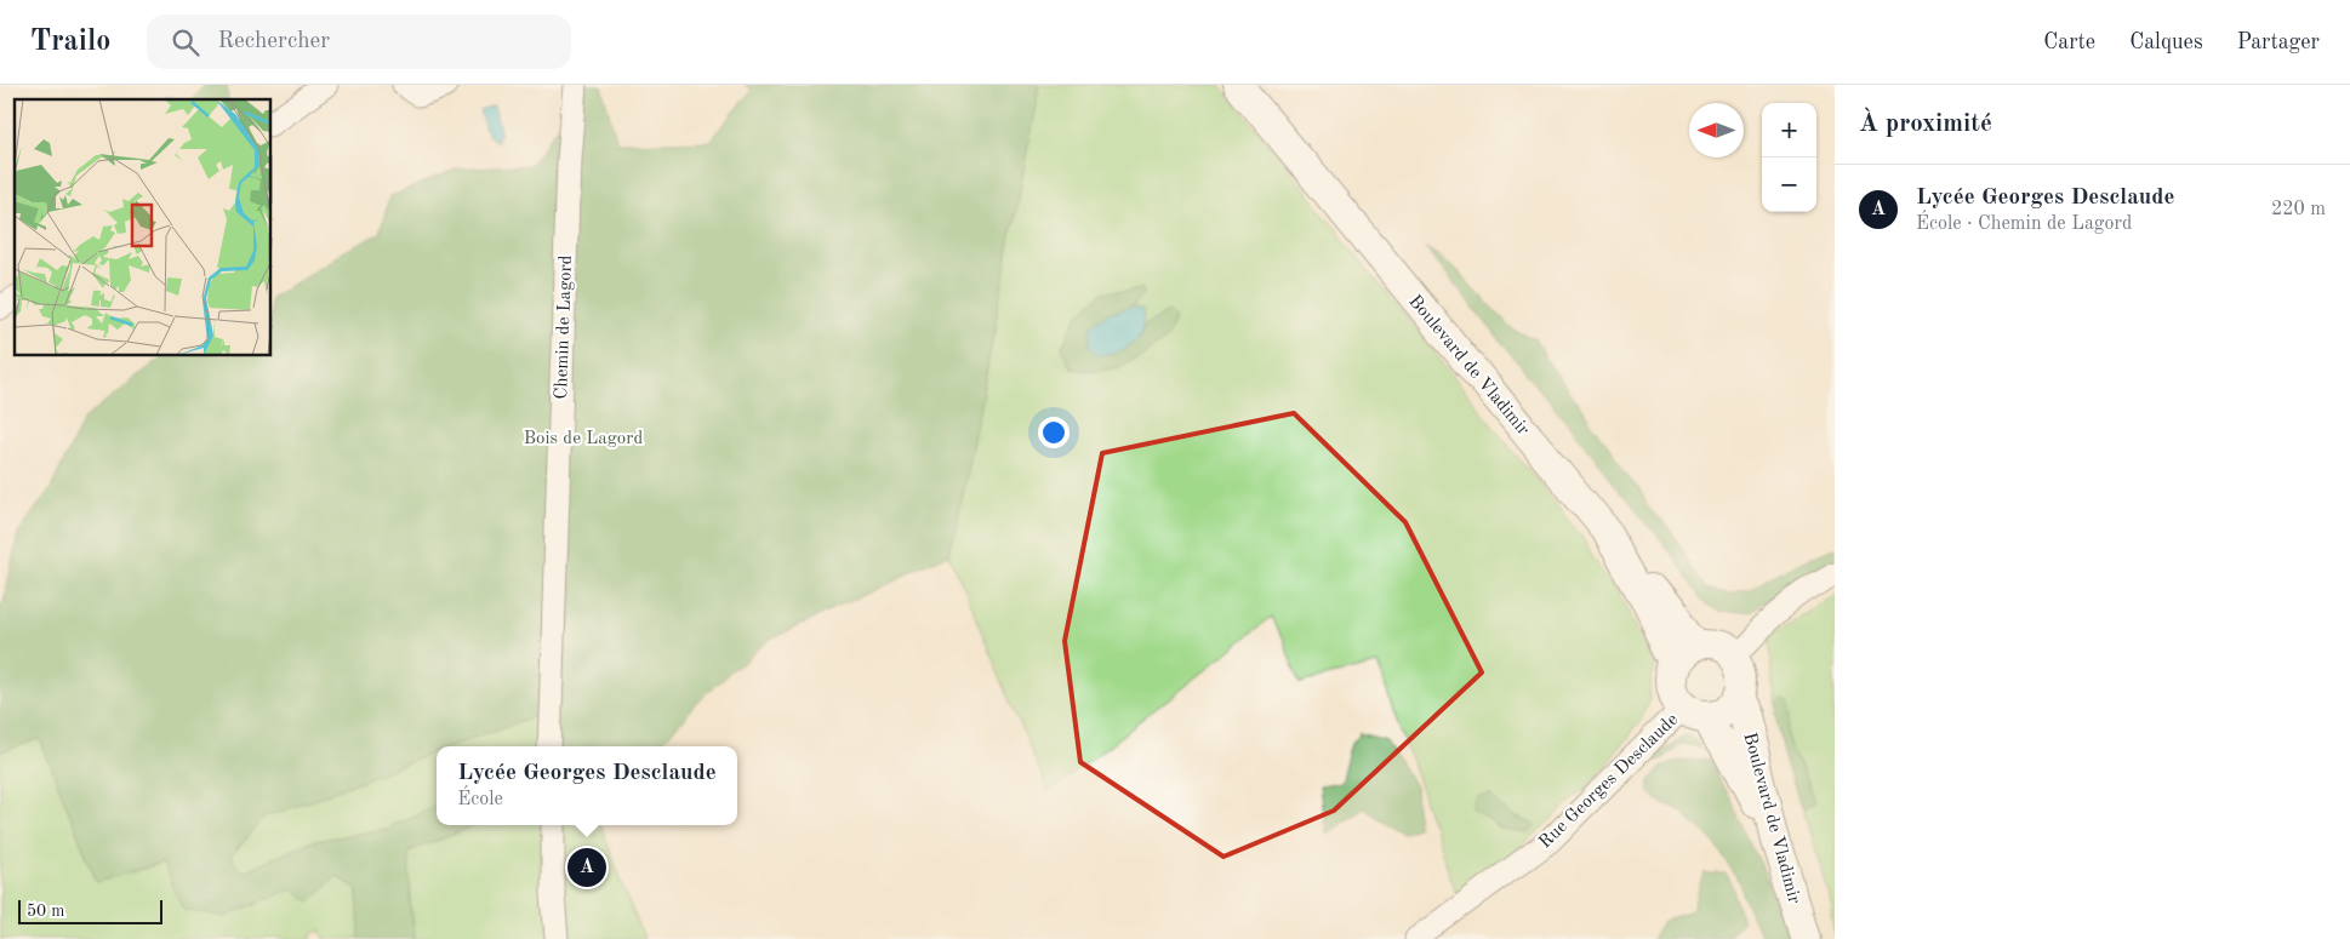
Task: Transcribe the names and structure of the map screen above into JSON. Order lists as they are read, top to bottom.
{
  "streets": {
    "main road": ["Boulevard de Vladimir"],
    "street": ["Chemin de Lagord", "Rue Georges Desclaude"]
  },
  "crossings": [
    ["Boulevard de Vladimir", "Rue Georges Desclaude"]
  ],
  "parks": ["Bois de Lagord"],
  "scale_bar": "50 m",
  "north": "left",
  "page": {
    "header": "Trailo",
    "search": "Rechercher",
    "nav": ["Carte", "Calques", "Partager"],
    "heading": "À proximité",
    "map_buttons": ["+", "−"],
    "list": [
      {
        "mark": "A",
        "name": "Lycée Georges Desclaude",
        "note": "École · Chemin de Lagord",
        "value": "220 m"
      }
    ],
    "popup": ["Lycée Georges Desclaude", "École"],
    "pins": "A",
    "scale": "50 m"
  }
}
